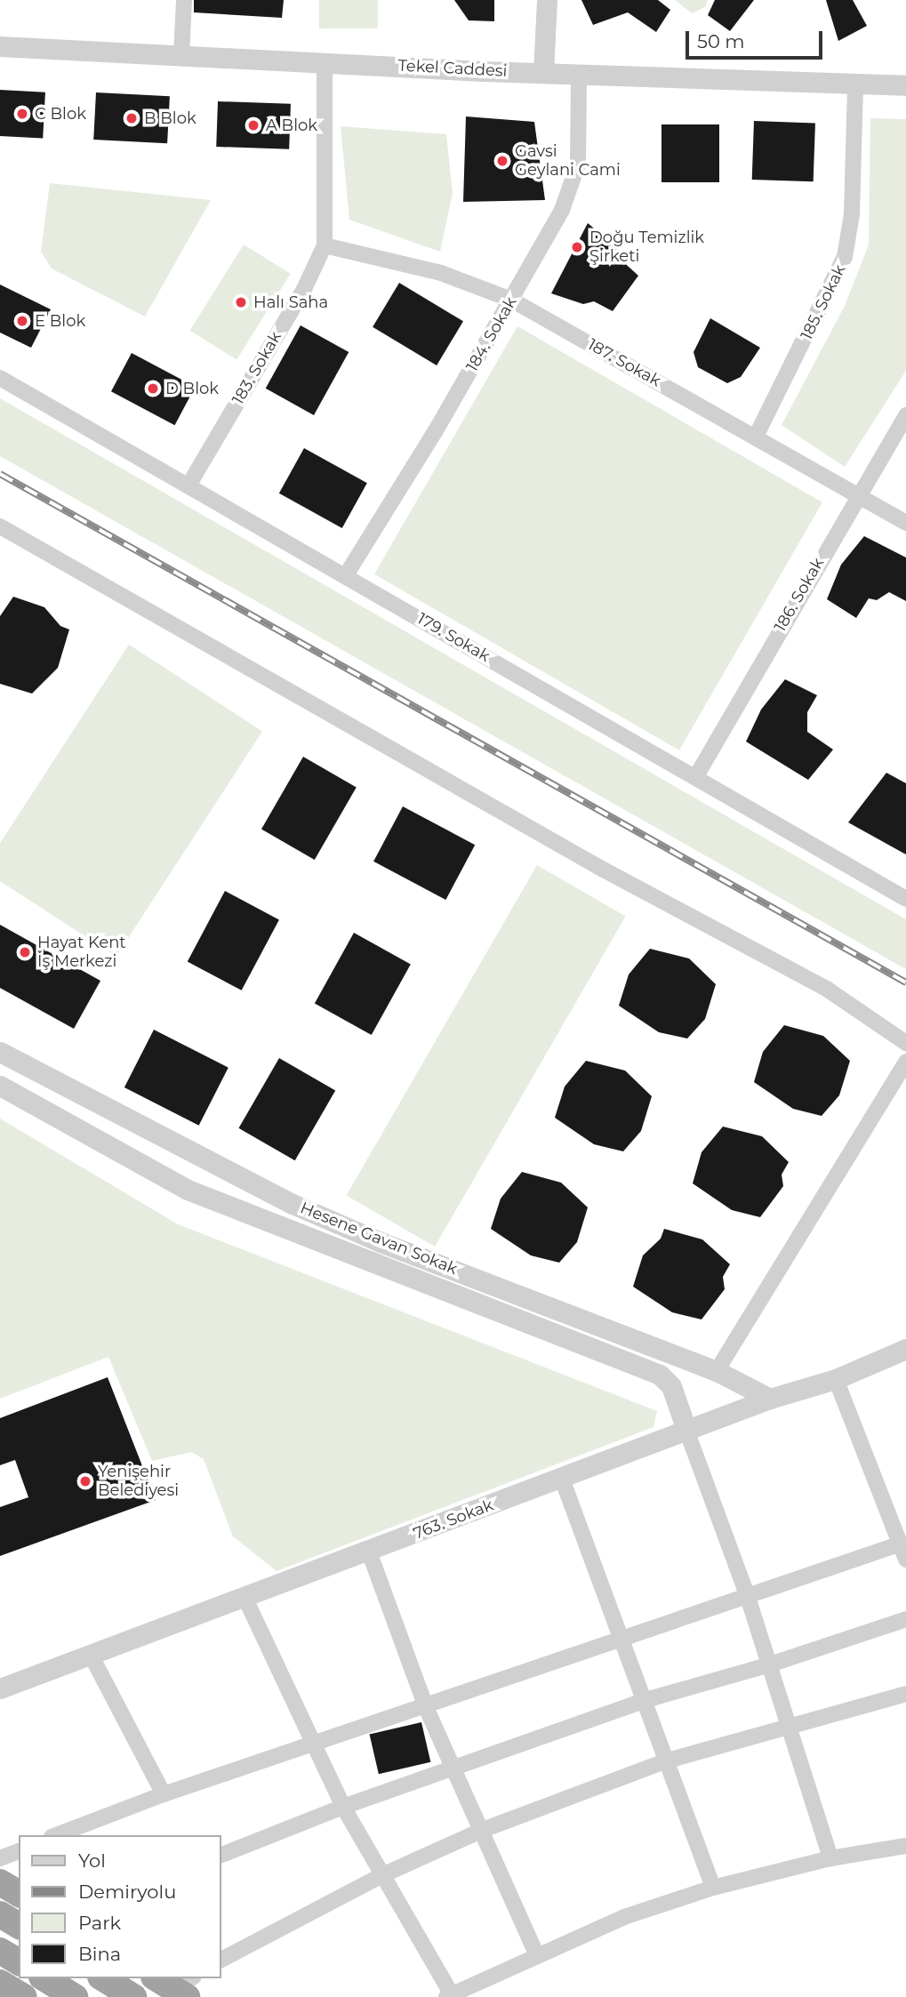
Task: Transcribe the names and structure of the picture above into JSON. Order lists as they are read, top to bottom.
{
  "streets": {
    "street": [
      "Tekel Caddesi",
      "185. Sokak",
      "184. Sokak",
      "187. Sokak",
      "183. Sokak",
      "186. Sokak",
      "179. Sokak",
      "Hesene Gavan Sokak",
      "763. Sokak"
    ]
  },
  "crossings": [
    ["Tekel Caddesi", "185. Sokak"],
    ["Tekel Caddesi", "184. Sokak"],
    ["Tekel Caddesi", "183. Sokak"],
    ["185. Sokak", "187. Sokak"],
    ["184. Sokak", "187. Sokak"],
    ["184. Sokak", "179. Sokak"],
    ["187. Sokak", "183. Sokak"],
    ["187. Sokak", "186. Sokak"],
    ["183. Sokak", "179. Sokak"],
    ["186. Sokak", "179. Sokak"],
    ["Hesene Gavan Sokak", "763. Sokak"]
  ],
  "places": [
    "C Blok",
    "B Blok",
    "A Blok",
    "Gavsi Geylani Cami",
    "Doğu Temizlik Şirketi",
    "Halı Saha",
    "E Blok",
    "D Blok",
    "Hayat Kent İş Merkezi",
    "Yenişehir Belediyesi"
  ],
  "legend": [
    "Yol",
    "Demiryolu",
    "Park",
    "Bina"
  ],
  "scale_bar": "50 m"
}
